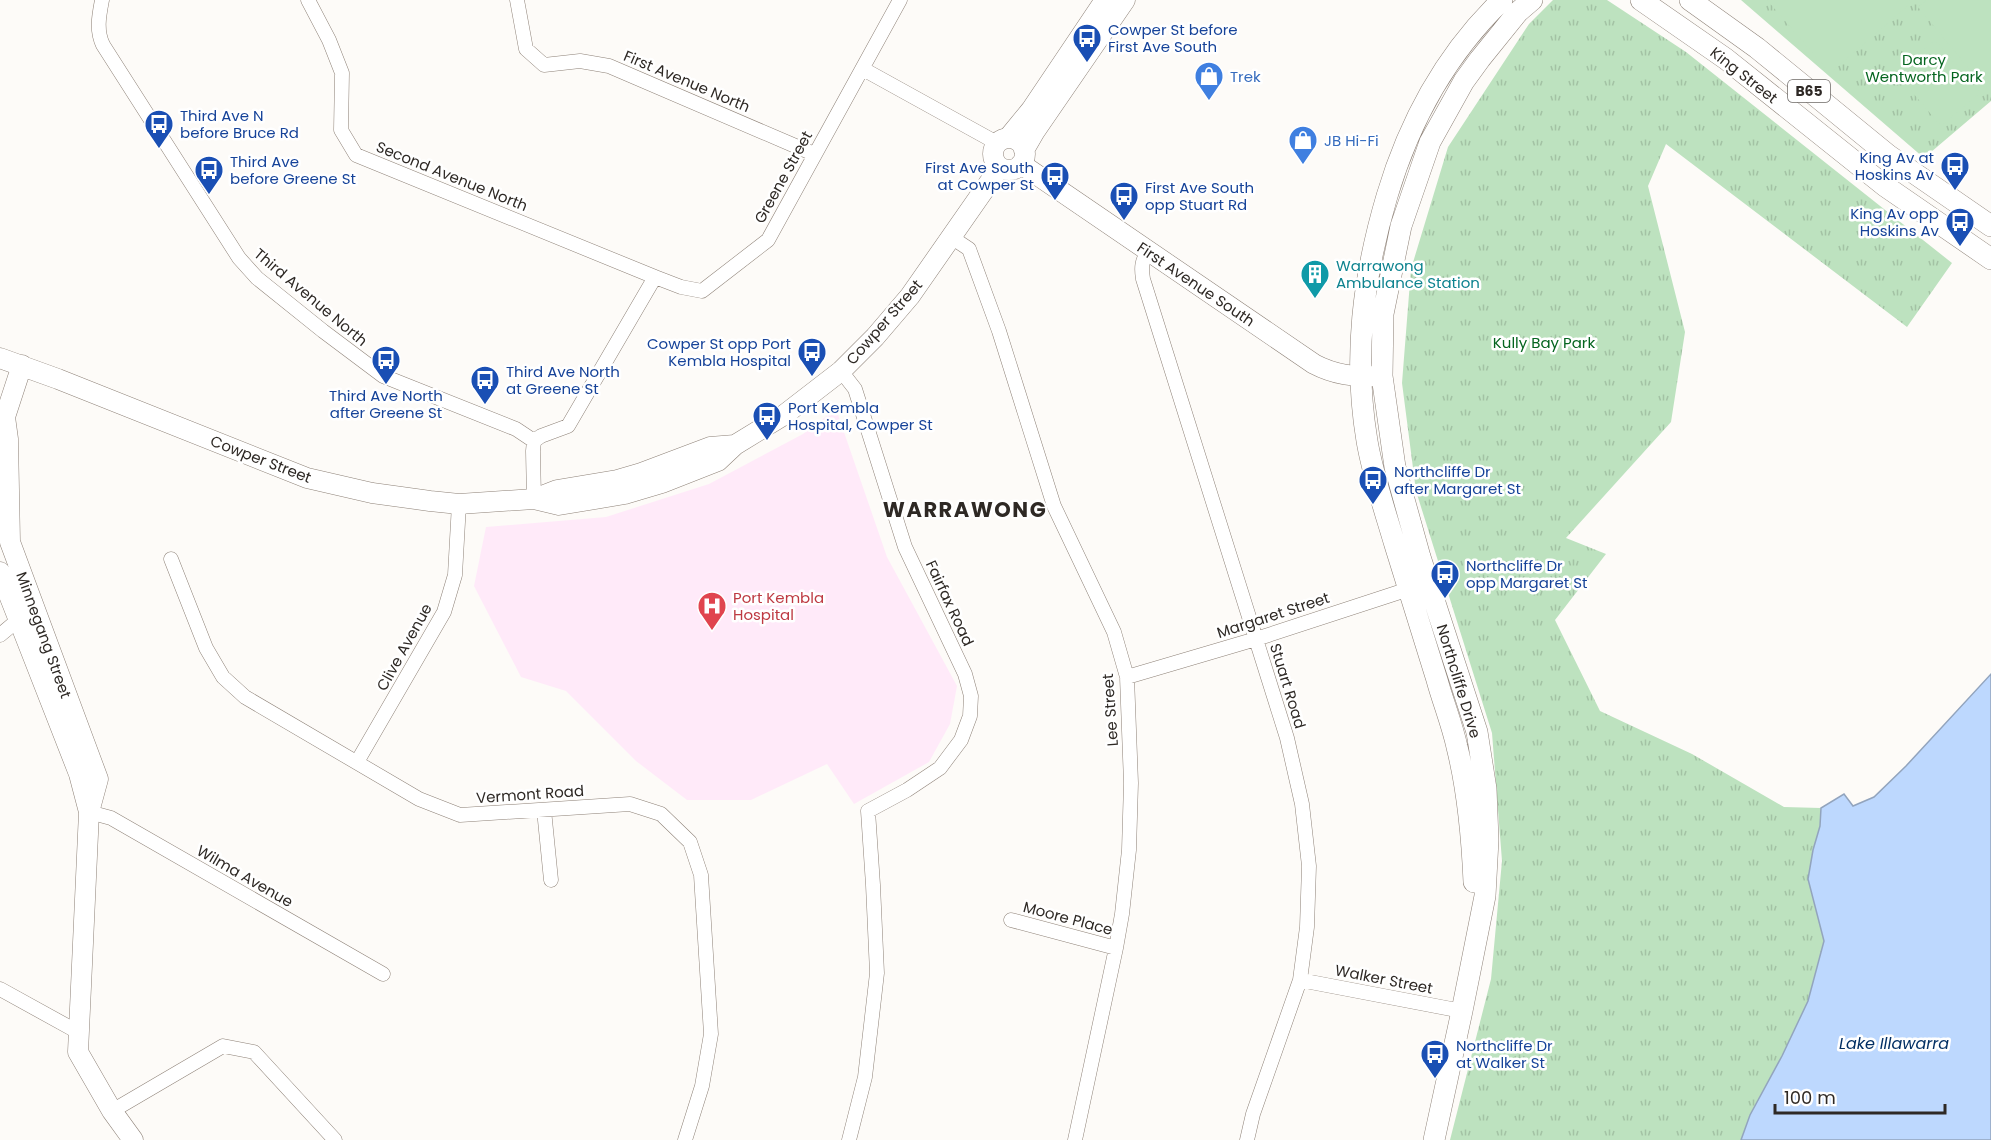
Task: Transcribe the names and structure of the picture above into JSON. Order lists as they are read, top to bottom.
{
  "streets": {
    "main road": [
      "King Street",
      "B65",
      "First Avenue South",
      "Cowper Street",
      "Minnegang Street",
      "Northcliffe Drive"
    ],
    "street": [
      "First Avenue North",
      "Second Avenue North",
      "Greene Street",
      "Third Avenue North",
      "Fairfax Road",
      "Margaret Street",
      "Clive Avenue",
      "Stuart Road",
      "Lee Street",
      "Vermont Road",
      "Wilma Avenue",
      "Moore Place",
      "Walker Street"
    ]
  },
  "crossings": [
    ["First Avenue North", "Greene Street"],
    ["Second Avenue North", "Greene Street"],
    ["First Avenue South", "Cowper Street"],
    ["First Avenue South", "Northcliffe Drive"],
    ["First Avenue South", "Stuart Road"],
    ["Cowper Street", "Fairfax Road"],
    ["Cowper Street", "Minnegang Street"],
    ["Cowper Street", "Clive Avenue"],
    ["Cowper Street", "Lee Street"],
    ["Margaret Street", "Northcliffe Drive"],
    ["Margaret Street", "Stuart Road"],
    ["Margaret Street", "Lee Street"],
    ["Minnegang Street", "Wilma Avenue"],
    ["Clive Avenue", "Vermont Road"],
    ["Northcliffe Drive", "Walker Street"],
    ["Stuart Road", "Walker Street"],
    ["Lee Street", "Moore Place"]
  ],
  "districts": ["WARRAWONG"],
  "water": ["Lake Illawarra"],
  "parks": ["Darcy Wentworth Park", "Kully Bay Park"],
  "places": {
    "bus stop": [
      "Cowper St before First Ave South",
      "Third Ave N before Bruce Rd",
      "King Av at Hoskins Av",
      "Third Ave before Greene St",
      "First Ave South at Cowper St",
      "First Ave South opp Stuart Rd",
      "King Av opp Hoskins Av",
      "Cowper St opp Port Kembla Hospital",
      "Third Ave North after Greene St",
      "Third Ave North at Greene St",
      "Port Kembla Hospital, Cowper St",
      "Northcliffe Dr after Margaret St",
      "Northcliffe Dr opp Margaret St",
      "Northcliffe Dr at Walker St"
    ],
    "shop": ["Trek", "JB Hi-Fi"],
    "building": ["Warrawong Ambulance Station"],
    "hospital": ["Port Kembla Hospital"]
  },
  "scale_bar": "100 m"
}
